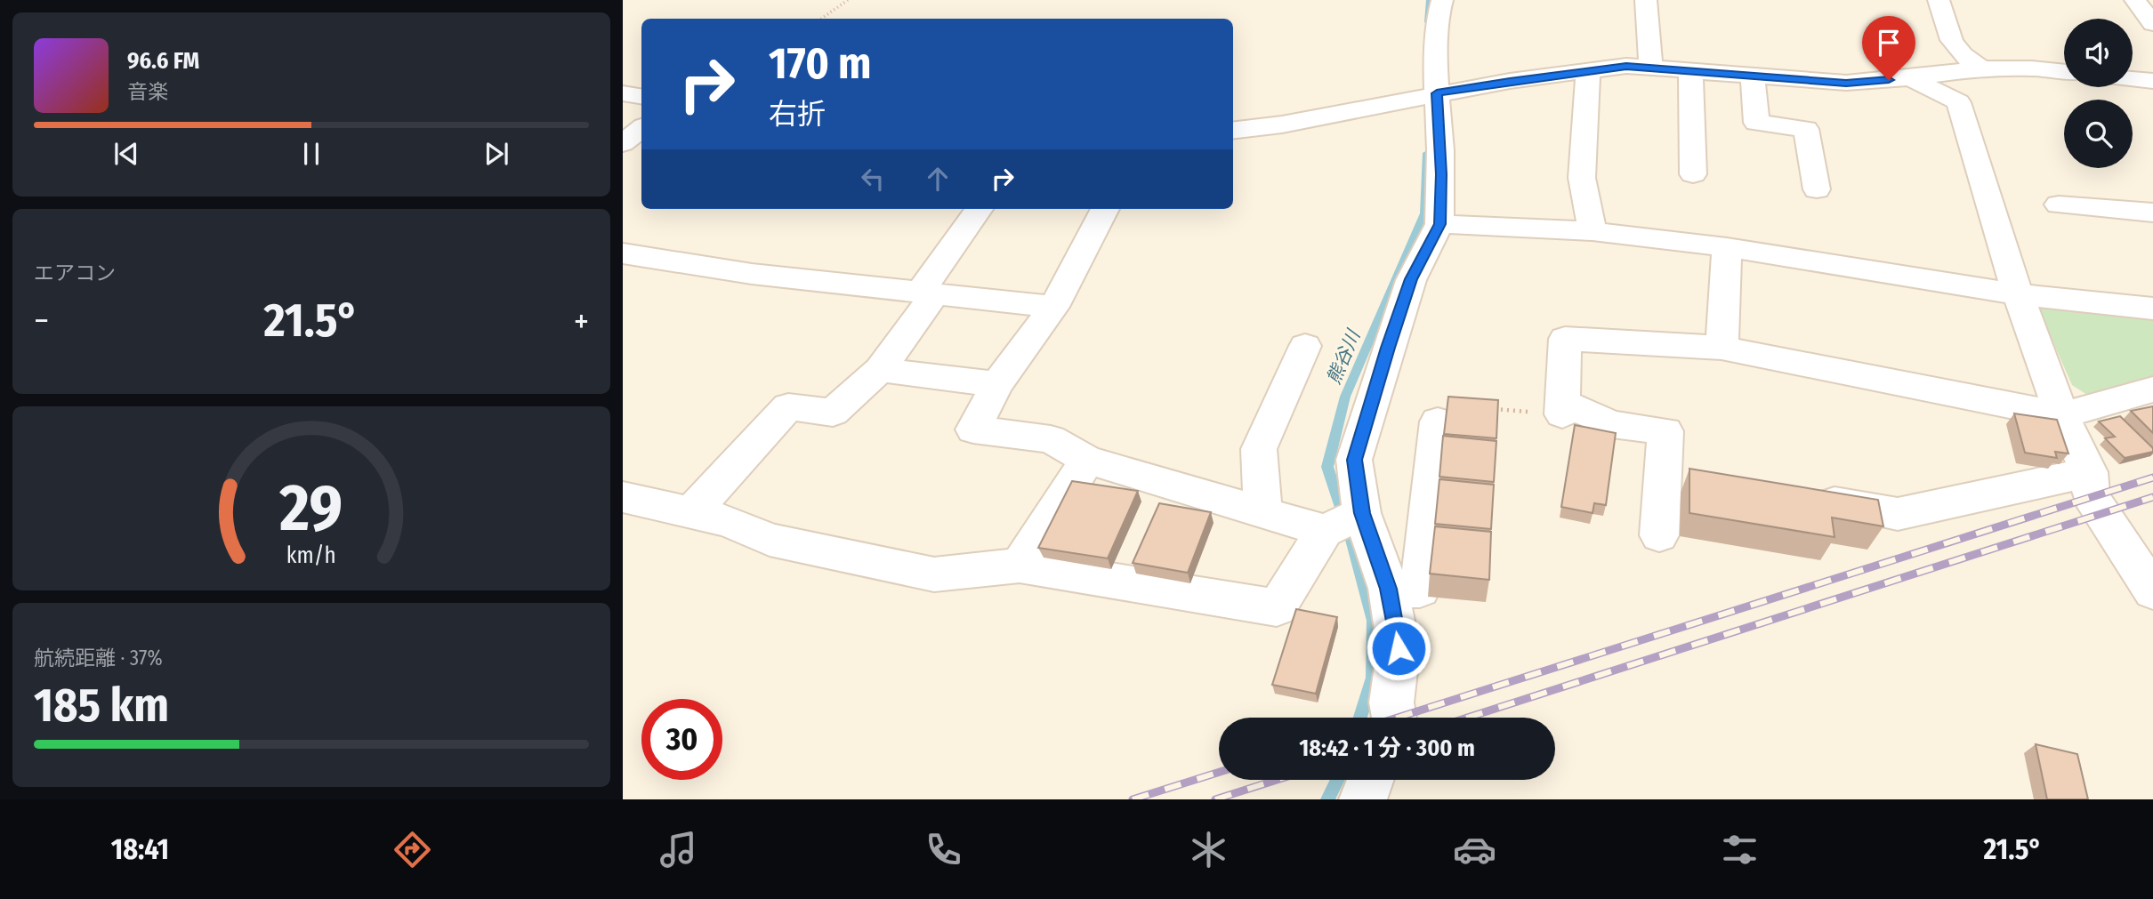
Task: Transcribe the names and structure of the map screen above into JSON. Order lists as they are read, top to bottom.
{
  "water": ["熊谷川"],
  "page": {
    "turn": ["170 m", "右折"],
    "song": ["96.6 FM", "音楽"],
    "tile": [
      "エアコン",
      ["航続距離 · 37%", "185 km"]
    ],
    "heat": ["−", "21.5°", "+"],
    "limit": "30",
    "trip": "18:42 · 1 分 · 300 m",
    "tabs": ["18:41", "21.5°"],
    "gauge": ["29", "km/h"]
  }
}
